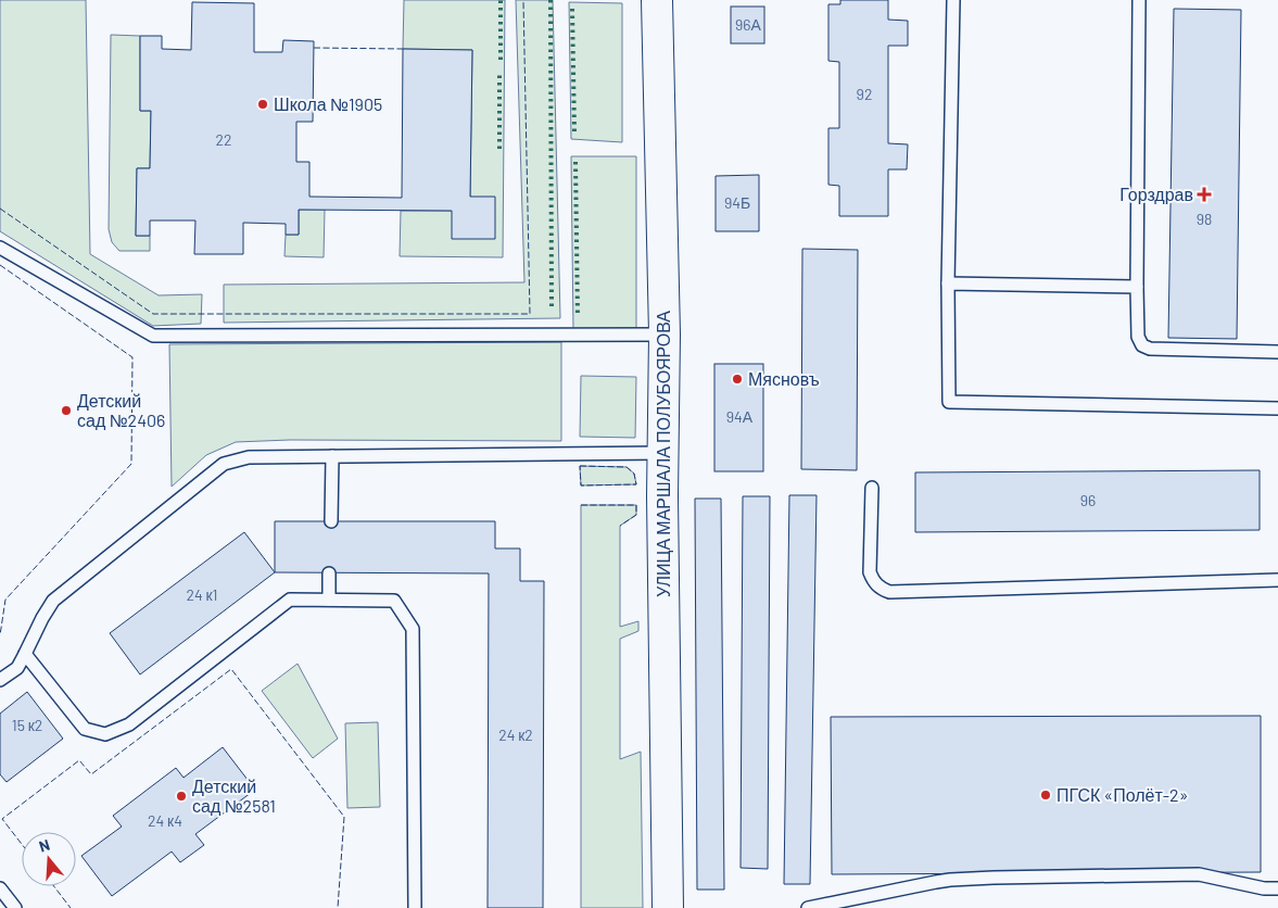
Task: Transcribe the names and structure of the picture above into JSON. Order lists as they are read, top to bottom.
{
  "streets": {
    "street": ["УЛИЦА МАРШАЛА ПОЛУБОЯРОВА"]
  },
  "places": {
    "other": [
      "Школа №1905",
      "Мясновъ",
      "Детский сад №2406",
      "ПГСК «Полёт-2»",
      "Детский сад №2581"
    ],
    "health": ["Горздрав"]
  },
  "house_numbers": [
    "96А",
    "92",
    "22",
    "94Б",
    "98",
    "94А",
    "96",
    "24 к1",
    "15 к2",
    "24 к2",
    "24 к4"
  ],
  "north": "top"
}
